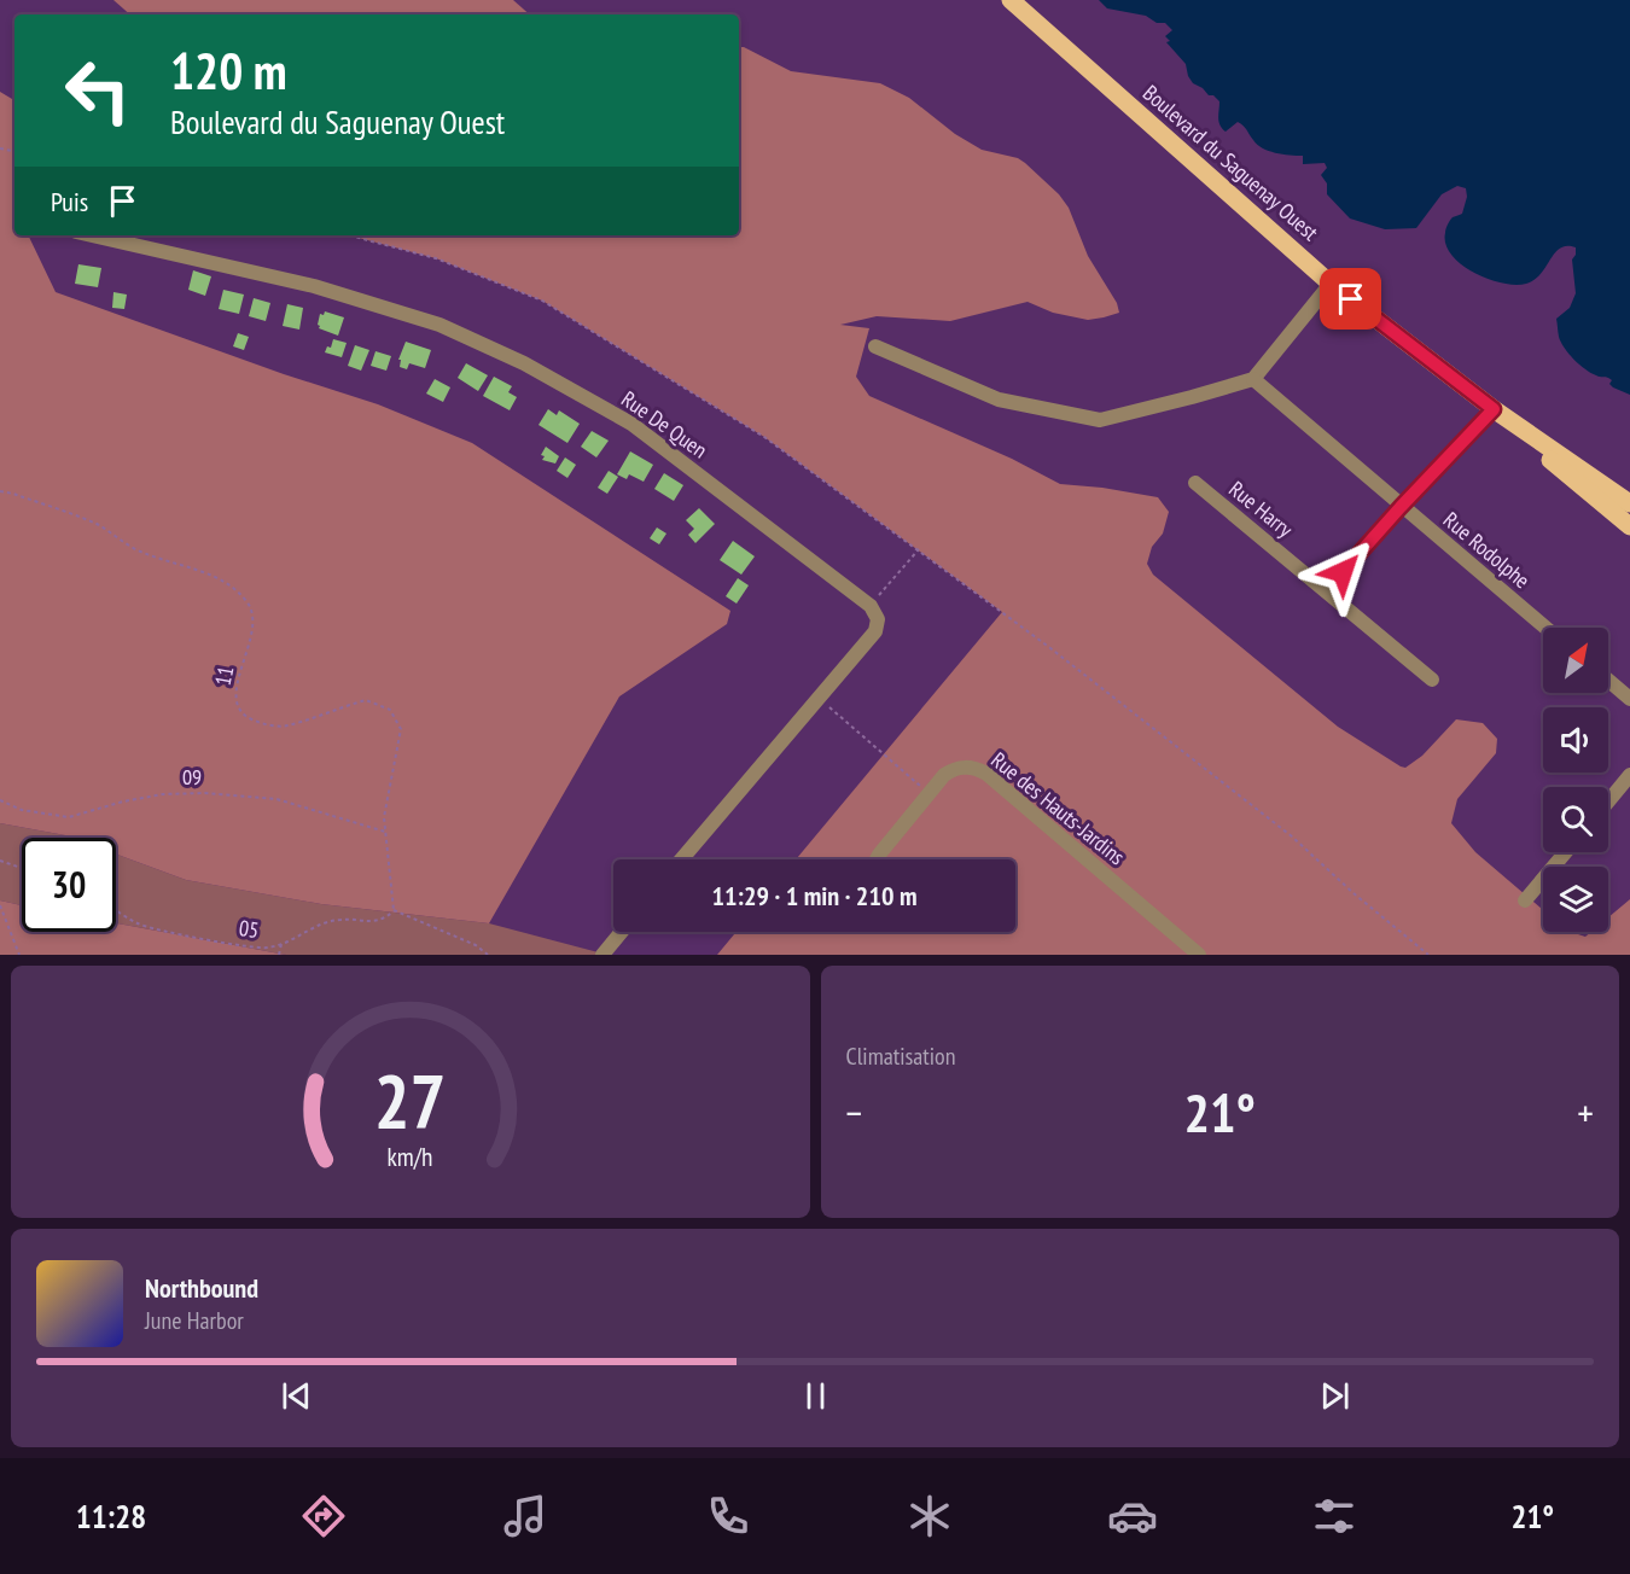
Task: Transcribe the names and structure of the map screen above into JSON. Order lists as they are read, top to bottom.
{
  "streets": {
    "main road": ["Boulevard du Saguenay Ouest"],
    "street": [
      "Rue De Quen",
      "Rue Harry",
      "Rue Rodolphe",
      "Rue des Hauts-Jardins"
    ],
    "path": ["11", "09", "05"]
  },
  "crossings": [
    ["11", "09"],
    ["11", "05"]
  ],
  "north": "top right",
  "page": {
    "turn": ["120 m", "Boulevard du Saguenay Ouest"],
    "then": "Puis",
    "limit": "30",
    "trip": "11:29 · 1 min · 210 m",
    "tile": "Climatisation",
    "heat": ["−", "21°", "+"],
    "song": ["Northbound", "June Harbor"],
    "tabs": ["11:28", "21°"],
    "gauge": ["27", "km/h"]
  }
}
